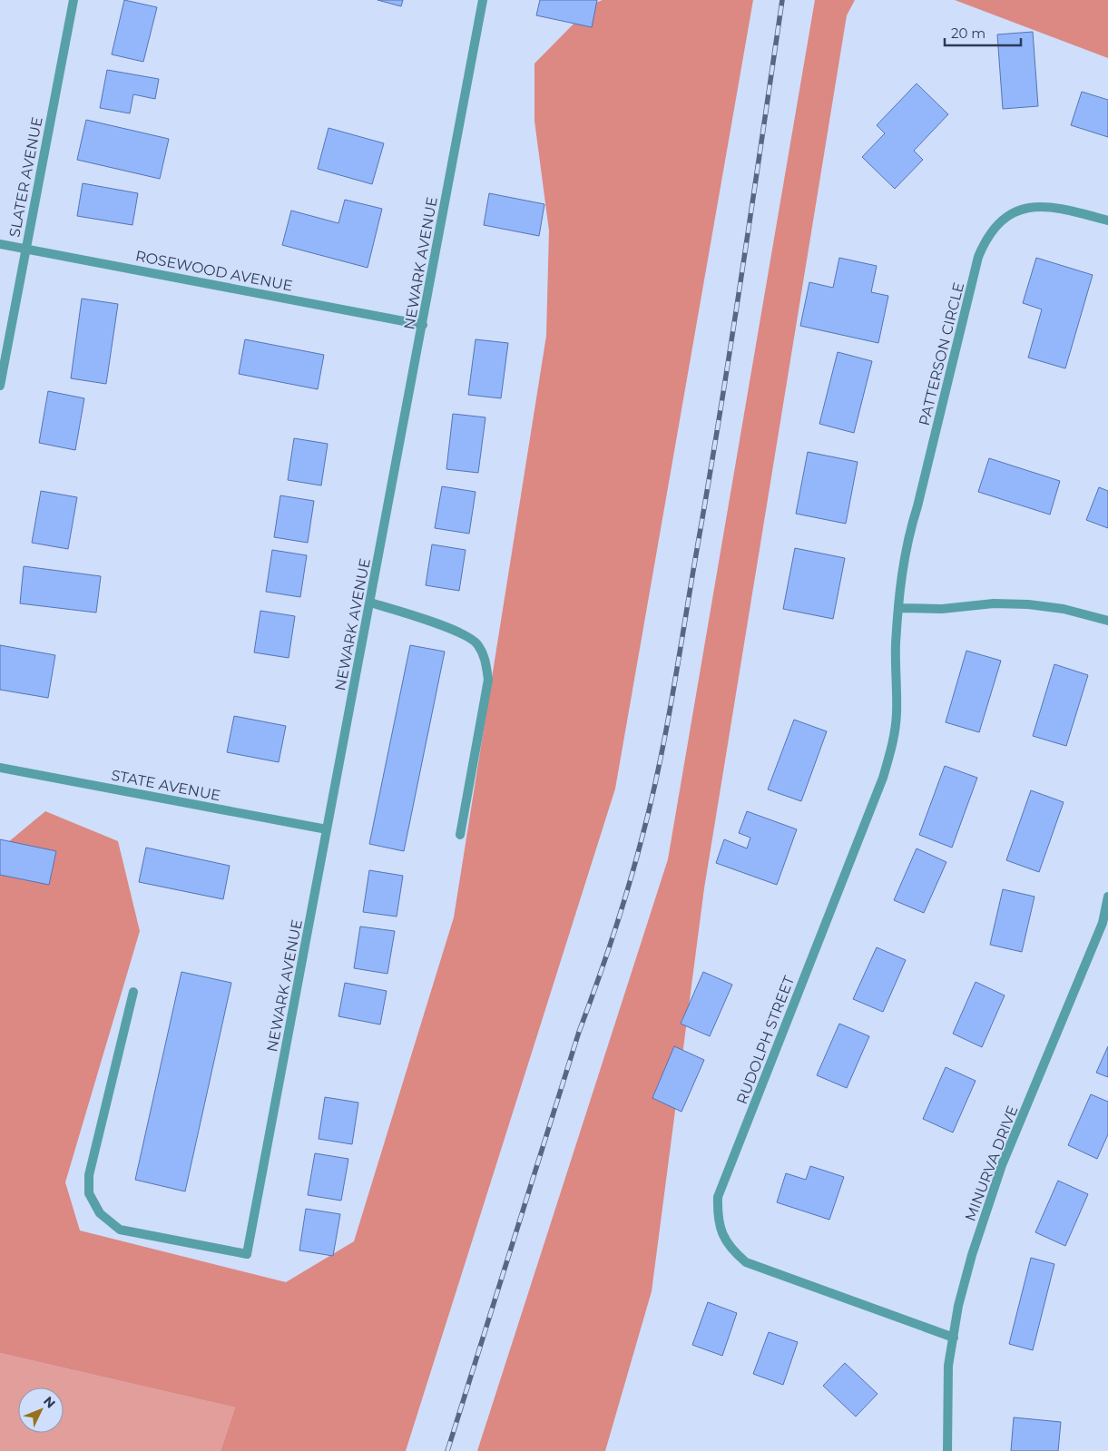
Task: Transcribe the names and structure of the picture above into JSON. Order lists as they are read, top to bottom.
{
  "streets": {
    "street": [
      "SLATER AVENUE",
      "NEWARK AVENUE",
      "ROSEWOOD AVENUE",
      "PATTERSON CIRCLE",
      "STATE AVENUE",
      "RUDOLPH STREET",
      "MINURVA DRIVE"
    ]
  },
  "crossings": [
    ["SLATER AVENUE", "ROSEWOOD AVENUE"],
    ["NEWARK AVENUE", "ROSEWOOD AVENUE"],
    ["NEWARK AVENUE", "STATE AVENUE"],
    ["PATTERSON CIRCLE", "RUDOLPH STREET"],
    ["RUDOLPH STREET", "MINURVA DRIVE"]
  ],
  "scale_bar": "20 m",
  "north": "top right"
}
